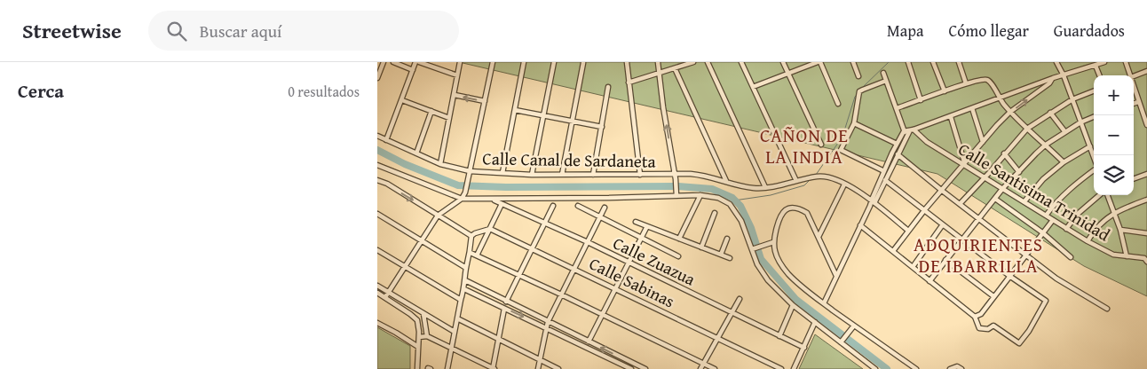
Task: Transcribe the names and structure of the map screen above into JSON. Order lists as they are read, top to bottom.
{
  "streets": {
    "street": [
      "Calle Canal de Sardaneta",
      "Calle Santisima Trinidad",
      "Calle Zuazua",
      "Calle Sabinas"
    ]
  },
  "districts": ["CAÑON DE LA INDIA", "ADQUIRIENTES DE IBARRILLA"],
  "page": {
    "header": "Streetwise",
    "search": "Buscar aquí",
    "nav": ["Mapa", "Cómo llegar", "Guardados"],
    "heading": ["Cerca", "0 resultados"],
    "map_buttons": ["+", "−"]
  }
}
